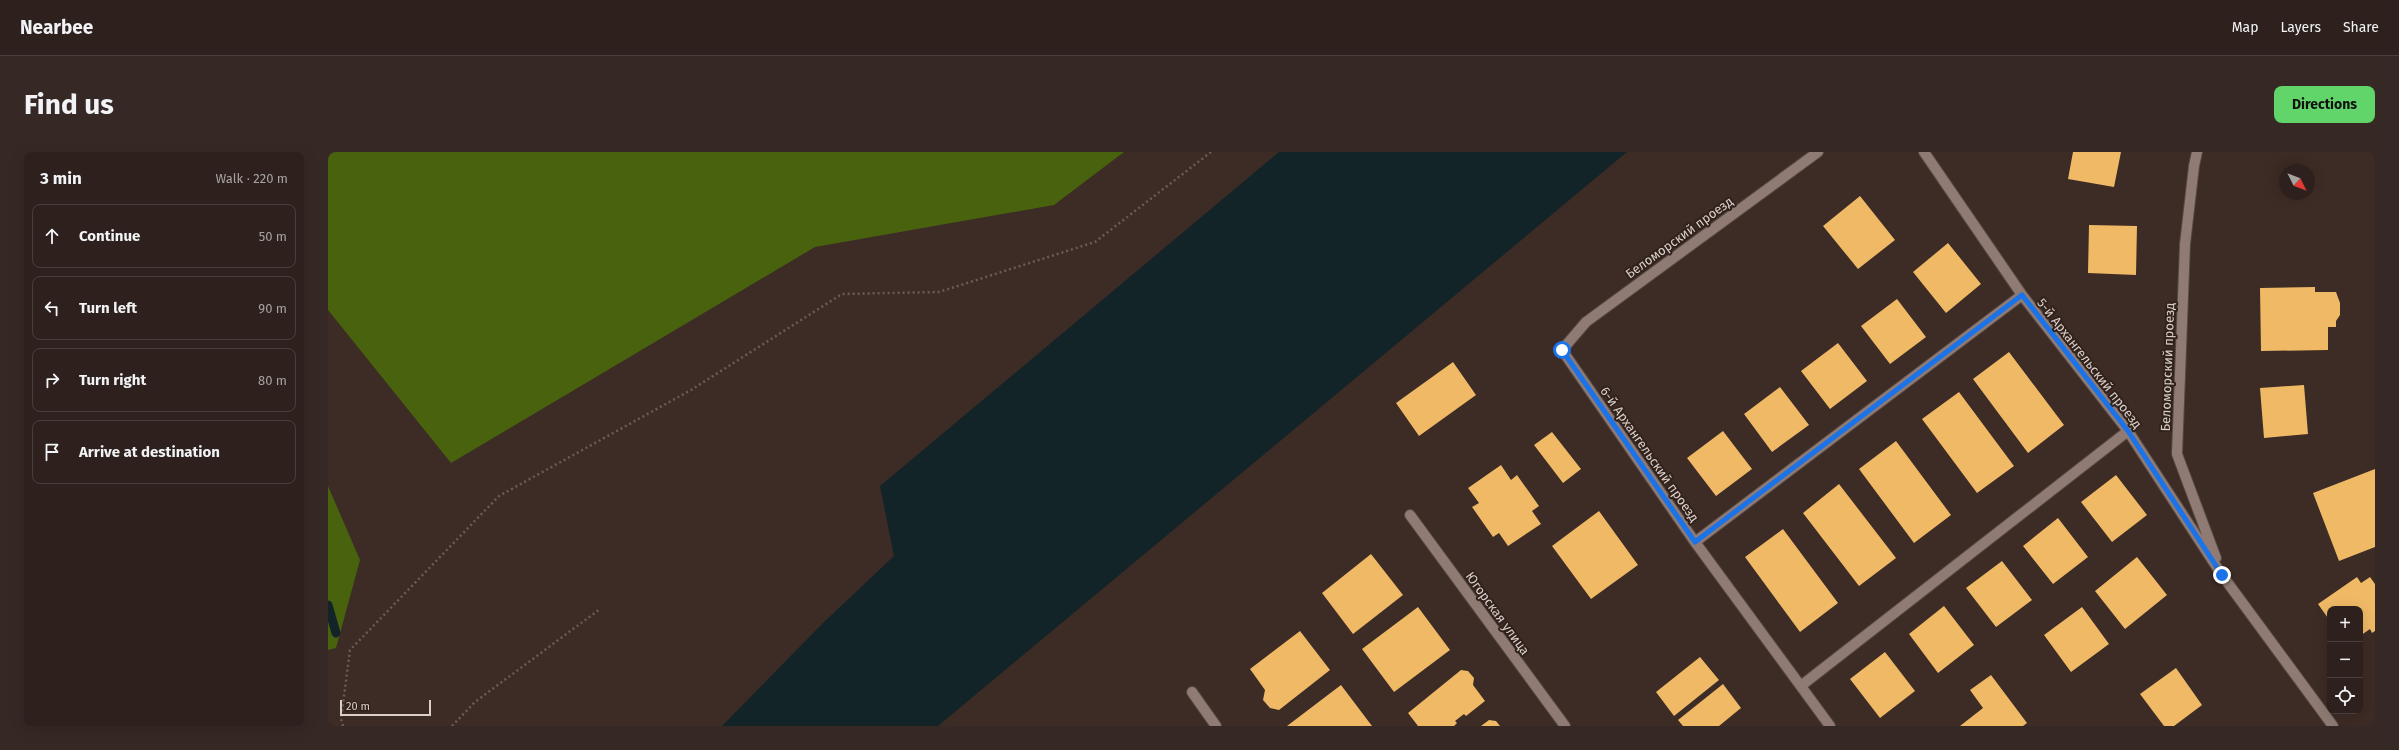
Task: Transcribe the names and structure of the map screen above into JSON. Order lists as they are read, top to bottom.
{
  "streets": {
    "street": [
      "Беломорский проезд",
      "5-й Архангельский проезд",
      "6-й Архангельский проезд",
      "Югорская улица"
    ]
  },
  "crossings": [
    ["Беломорский проезд", "5-й Архангельский проезд"],
    ["Беломорский проезд", "6-й Архангельский проезд"]
  ],
  "scale_bar": "20 m",
  "north": "bottom right",
  "page": {
    "header": "Nearbee",
    "nav": ["Map", "Layers", "Share"],
    "buttons": "Directions",
    "title": "Find us",
    "heading": ["3 min", "Walk · 220 m"],
    "list": [
      ["Continue", "50 m"],
      ["Turn left", "90 m"],
      ["Turn right", "80 m"],
      "Arrive at destination"
    ],
    "map_buttons": ["+", "−"],
    "scale": "20 m"
  }
}
